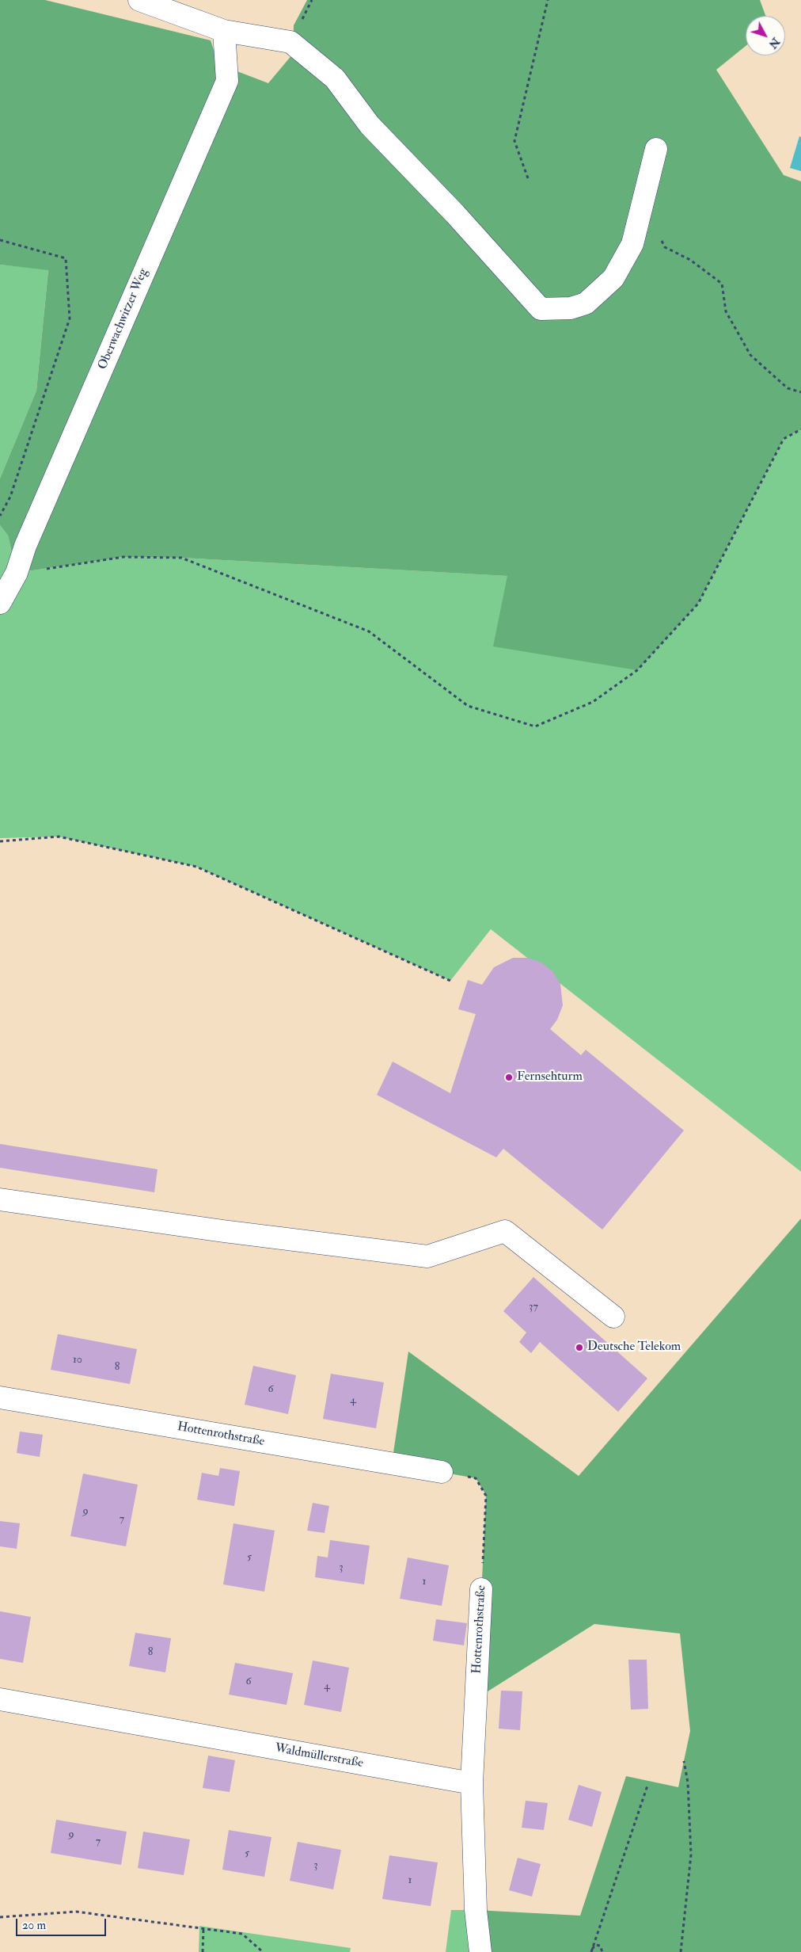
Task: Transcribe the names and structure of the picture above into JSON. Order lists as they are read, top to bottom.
{
  "streets": {
    "street": ["Oberwachwitzer Weg", "Hottenrothstraße", "Waldmüllerstraße"]
  },
  "crossings": [
    ["Hottenrothstraße", "Waldmüllerstraße"]
  ],
  "places": ["Fernsehturm", "Deutsche Telekom"],
  "house_numbers": [
    "37",
    "10",
    "8",
    "6",
    "4",
    "9",
    "7",
    "5",
    "3",
    "1",
    "8",
    "6",
    "4",
    "9",
    "7",
    "5",
    "3",
    "1"
  ],
  "scale_bar": "20 m",
  "north": "bottom right"
}
